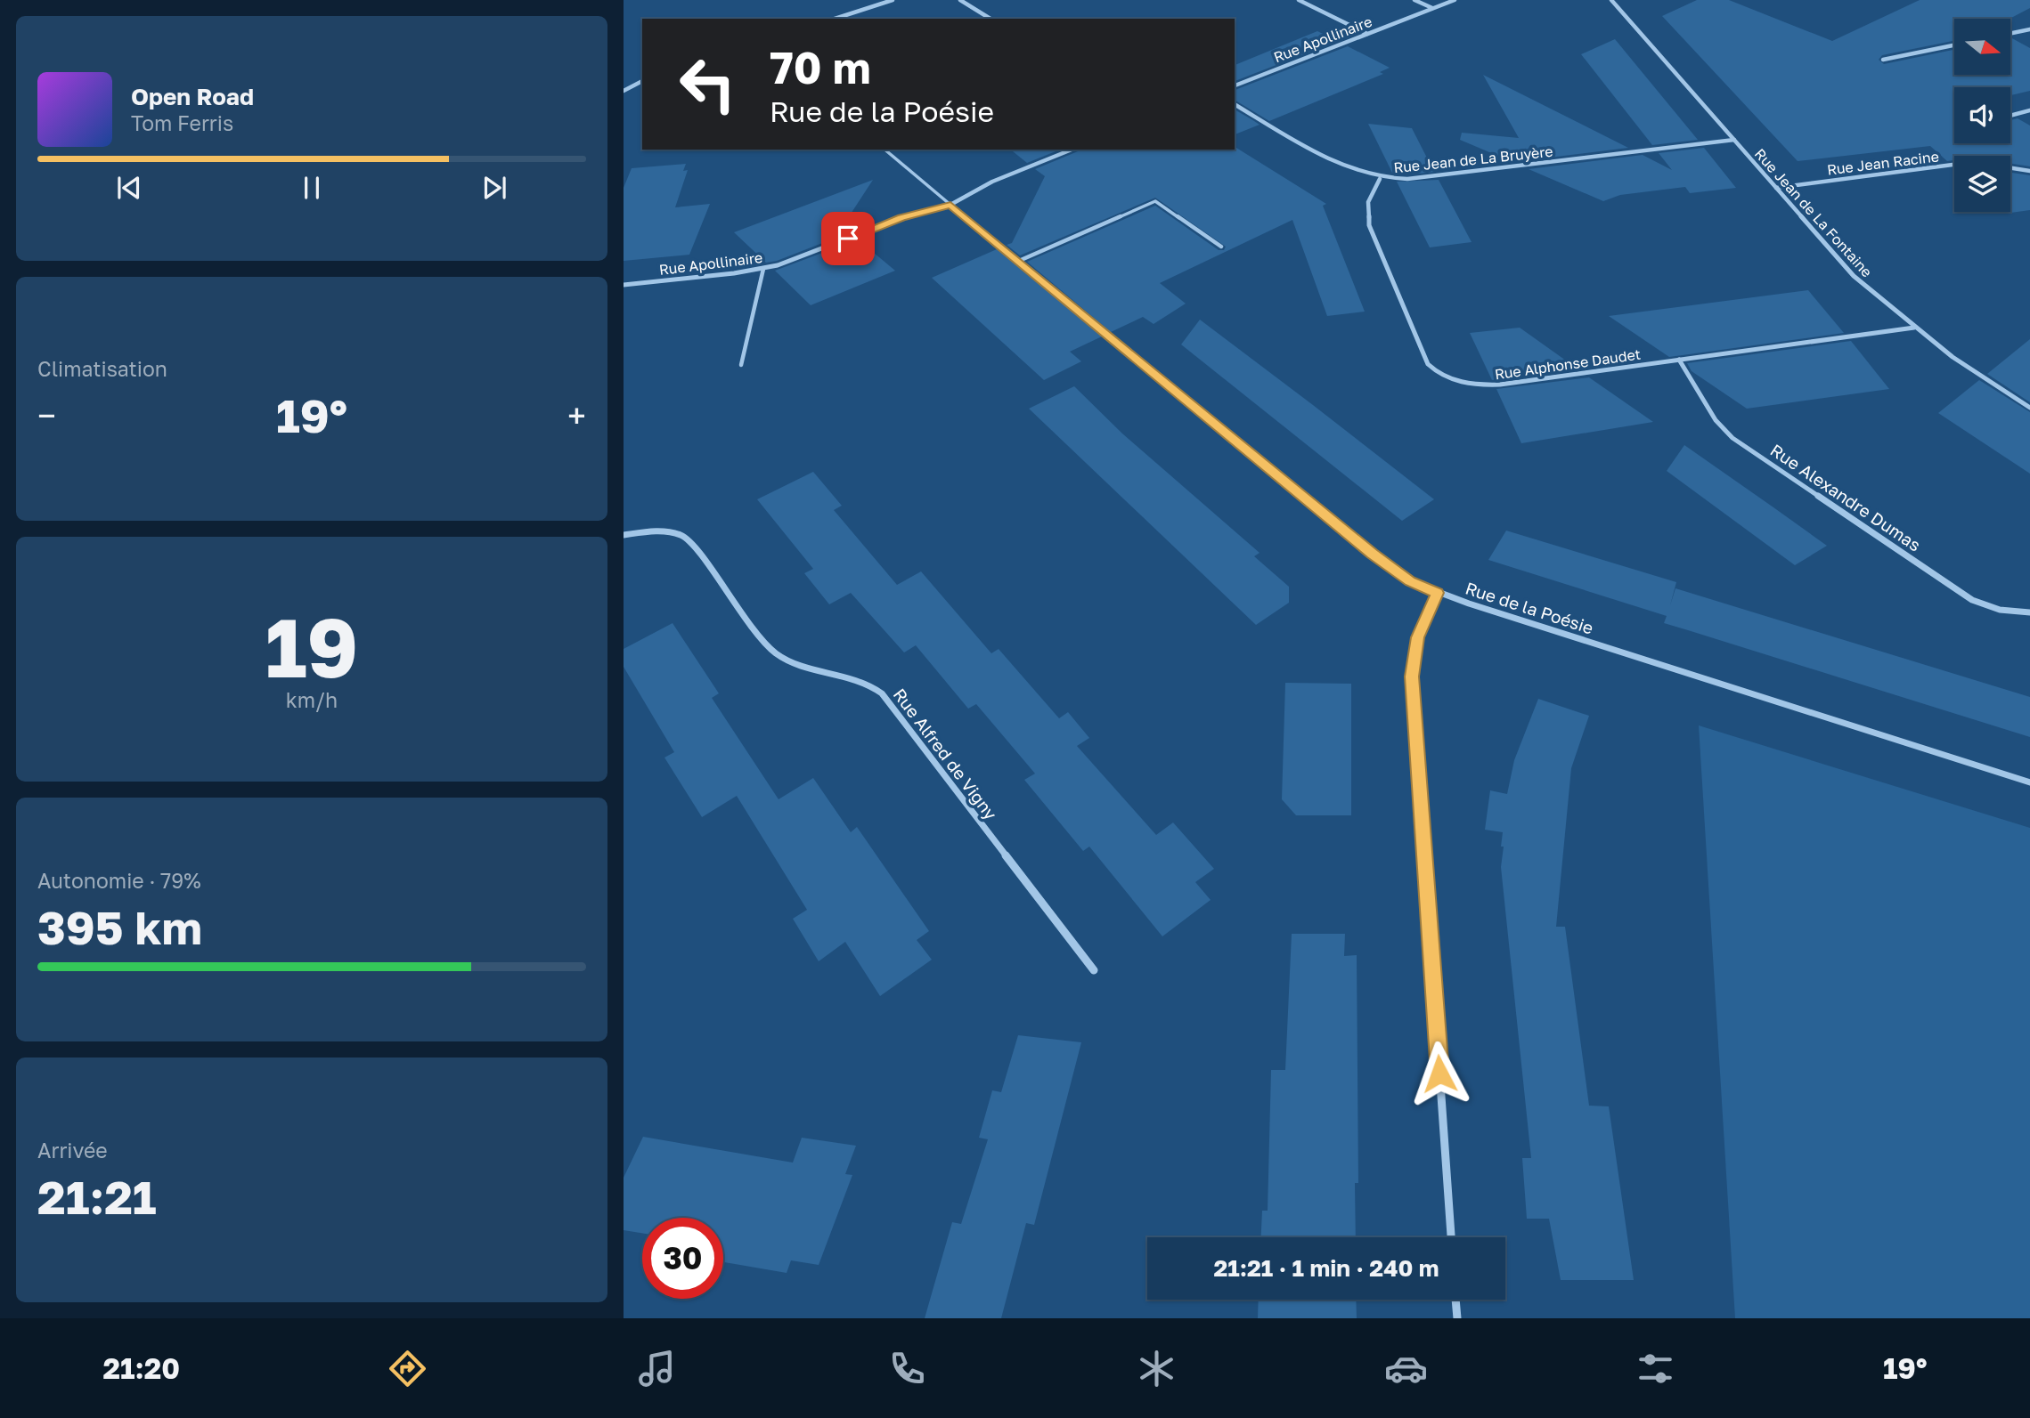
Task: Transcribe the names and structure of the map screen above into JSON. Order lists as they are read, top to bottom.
{
  "streets": {
    "street": [
      "Rue Apollinaire",
      "Rue Jean de La Bruyère",
      "Rue Jean Racine",
      "Rue Jean de La Fontaine",
      "Rue Alphonse Daudet",
      "Rue Alexandre Dumas",
      "Rue de la Poésie",
      "Rue Alfred de Vigny"
    ]
  },
  "crossings": [
    ["Rue Apollinaire", "Rue de la Poésie"],
    ["Rue Jean de La Bruyère", "Rue Jean de La Fontaine"],
    ["Rue Jean de La Bruyère", "Rue Alphonse Daudet"],
    ["Rue Jean Racine", "Rue Jean de La Fontaine"],
    ["Rue Jean de La Fontaine", "Rue Alphonse Daudet"],
    ["Rue Alphonse Daudet", "Rue Alexandre Dumas"]
  ],
  "north": "right",
  "page": {
    "turn": ["70 m", "Rue de la Poésie"],
    "song": ["Open Road", "Tom Ferris"],
    "tile": [
      "Climatisation",
      ["19", "km/h"],
      ["Autonomie · 79%", "395 km"],
      ["Arrivée", "21:21"]
    ],
    "heat": ["−", "19°", "+"],
    "limit": "30",
    "trip": "21:21 · 1 min · 240 m",
    "tabs": ["21:20", "19°"]
  }
}
